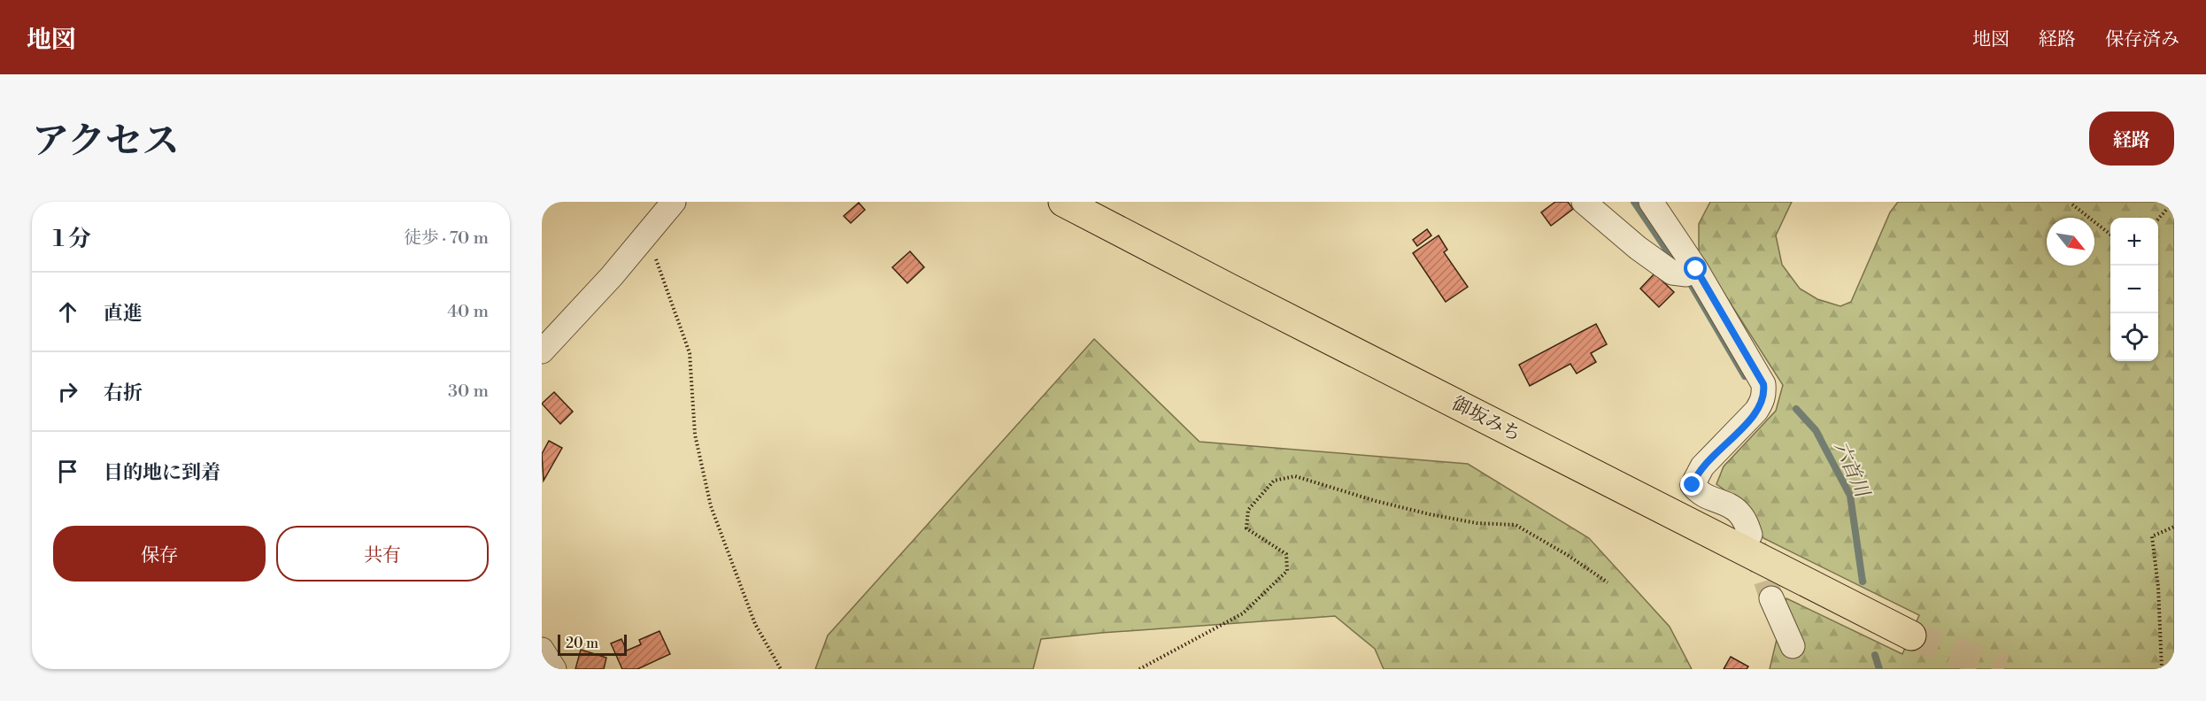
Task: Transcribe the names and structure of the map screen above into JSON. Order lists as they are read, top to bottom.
{
  "streets": {
    "highway": ["御坂みち"]
  },
  "water": ["六首川"],
  "scale_bar": "20 m",
  "north": "bottom right",
  "page": {
    "header": "地図",
    "nav": ["地図", "経路", "保存済み"],
    "title": "アクセス",
    "buttons": [
      "経路",
      ["保存", "共有"]
    ],
    "heading": ["1 分", "徒歩 · 70 m"],
    "map_buttons": ["+", "−"],
    "list": [
      ["直進", "40 m"],
      ["右折", "30 m"],
      "目的地に到着"
    ],
    "scale": "20 m"
  }
}
